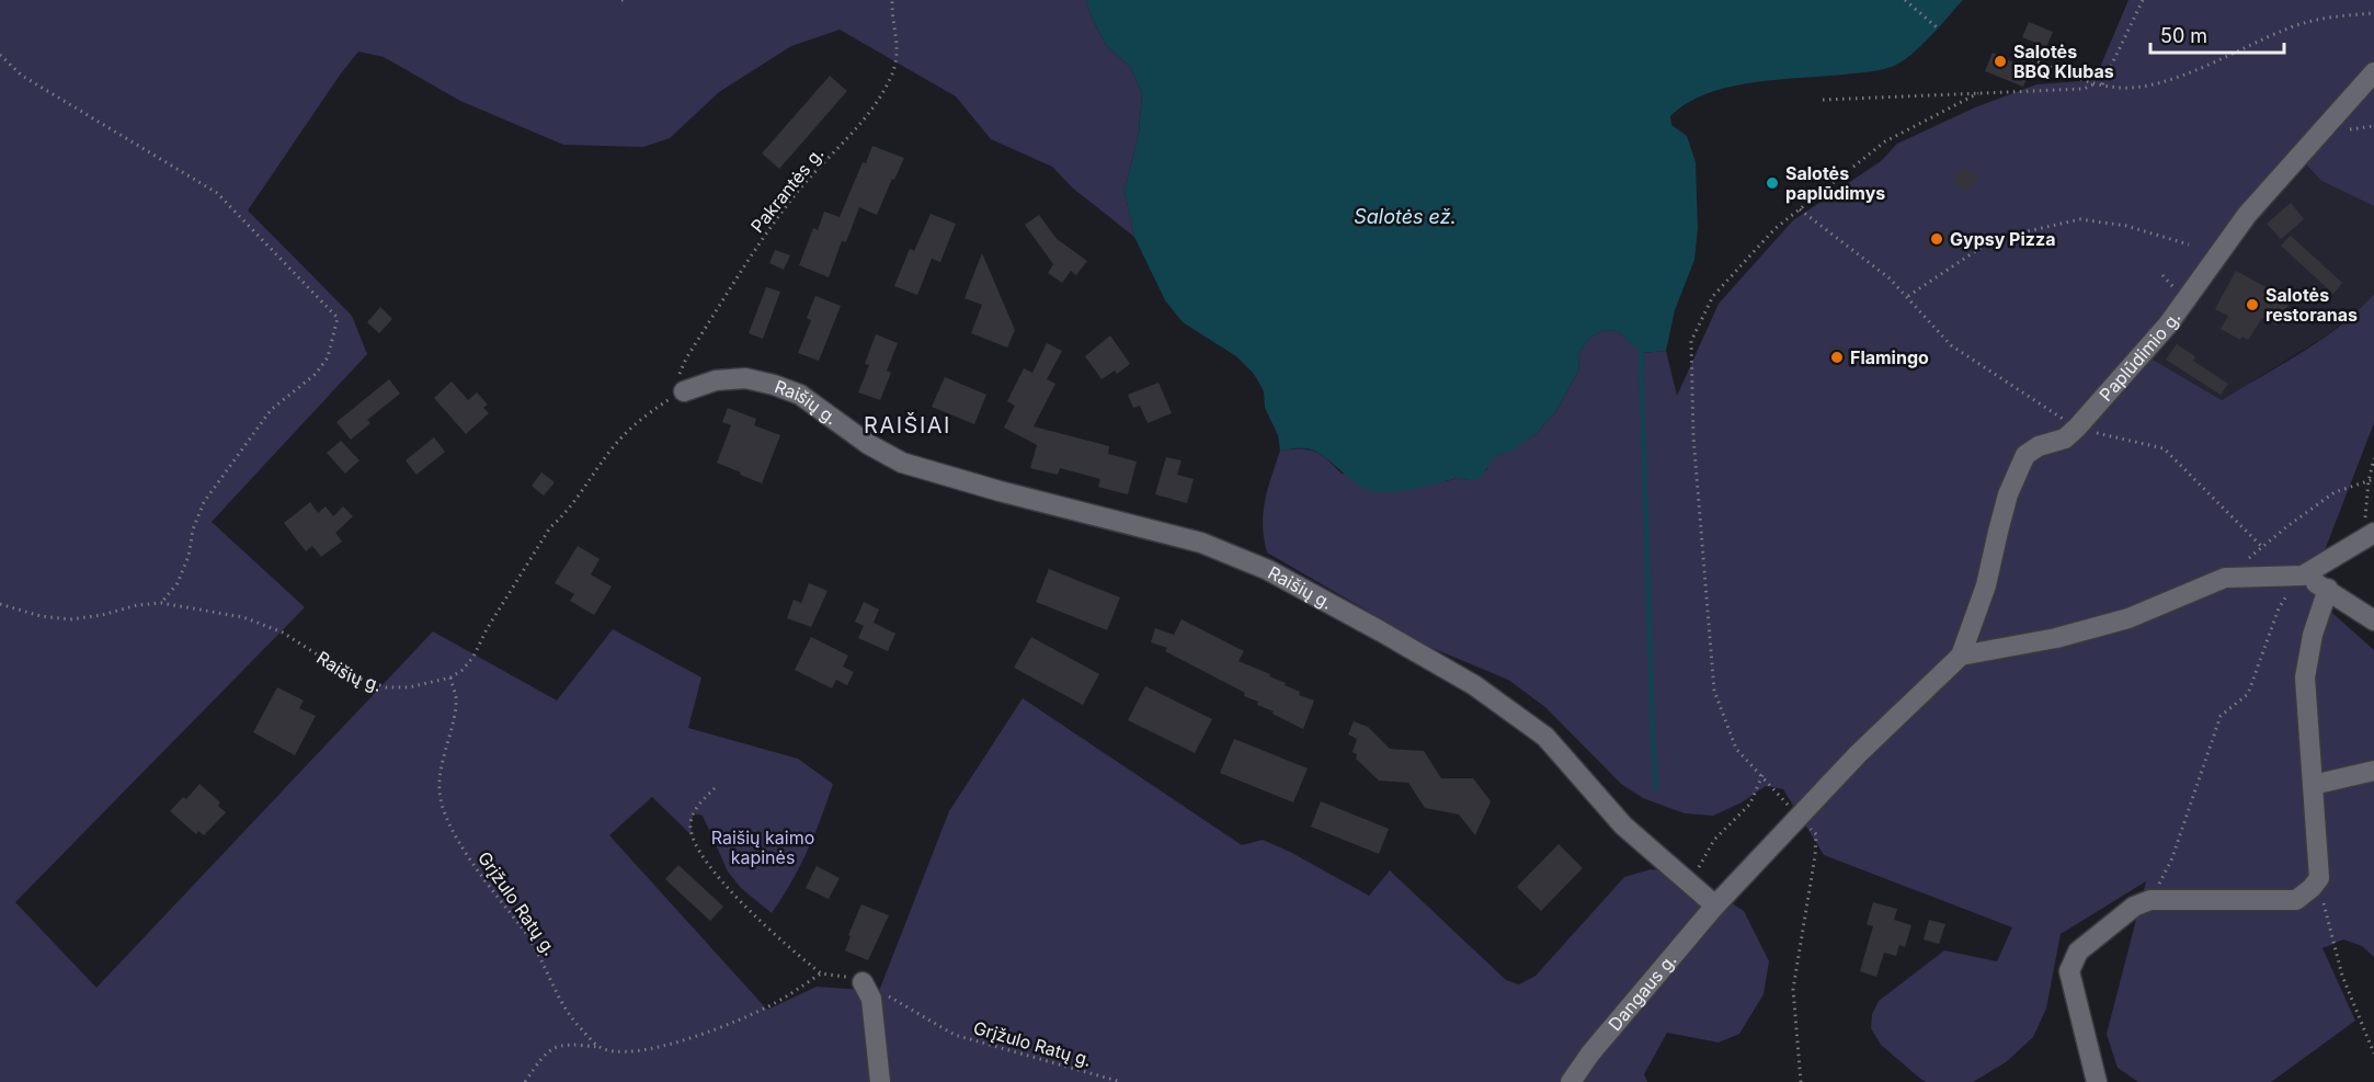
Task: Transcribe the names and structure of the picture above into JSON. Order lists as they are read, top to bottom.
{
  "streets": {
    "street": ["Paplūdimio g.", "Raišių g.", "Dangaus g."],
    "path": ["Pakrantės g.", "Grįžulo Ratų g."]
  },
  "crossings": [
    ["Pakrantės g.", "Raišių g."],
    ["Paplūdimio g.", "Dangaus g."],
    ["Raišių g.", "Grįžulo Ratų g."],
    ["Raišių g.", "Dangaus g."]
  ],
  "districts": ["RAIŠIAI"],
  "water": ["Salotės ež."],
  "parks": ["Raišių kaimo kapinės"],
  "places": [
    "Salotės BBQ Klubas",
    "Salotės paplūdimys",
    "Gypsy Pizza",
    "Salotės restoranas",
    "Flamingo"
  ],
  "scale_bar": "50 m"
}
